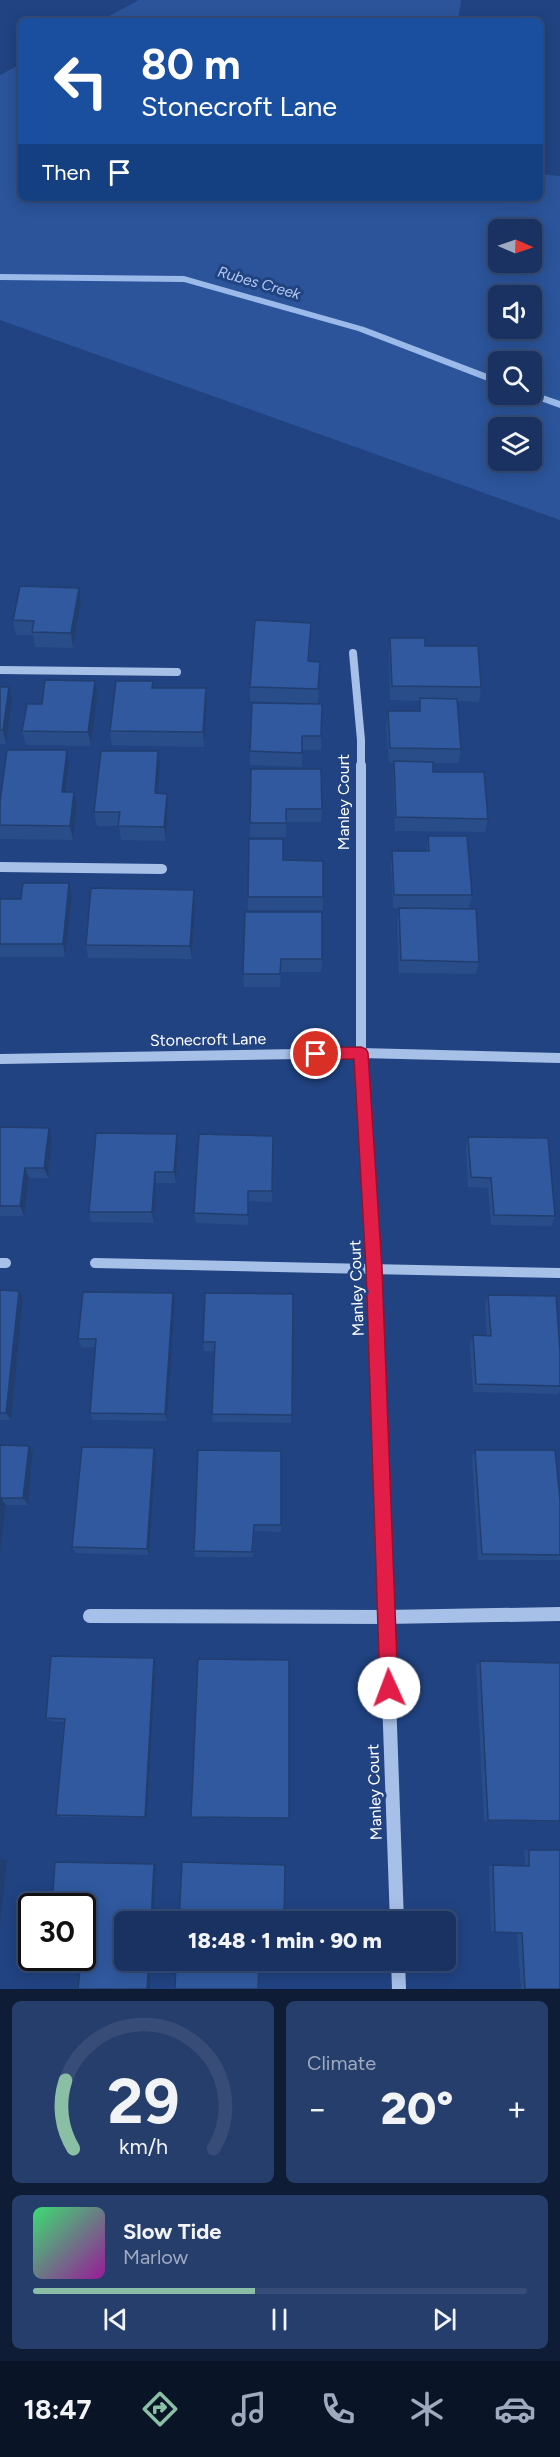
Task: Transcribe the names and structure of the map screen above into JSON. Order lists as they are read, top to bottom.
{
  "streets": {
    "street": ["Manley Court", "Stonecroft Lane"]
  },
  "crossings": [
    ["Manley Court", "Stonecroft Lane"]
  ],
  "water": ["Rubes Creek"],
  "north": "right",
  "page": {
    "turn": ["80 m", "Stonecroft Lane"],
    "then": "Then",
    "limit": "30",
    "trip": "18:48 · 1 min · 90 m",
    "tile": "Climate",
    "heat": ["−", "20°", "+"],
    "song": ["Slow Tide", "Marlow"],
    "tabs": "18:47",
    "gauge": ["29", "km/h"]
  }
}
